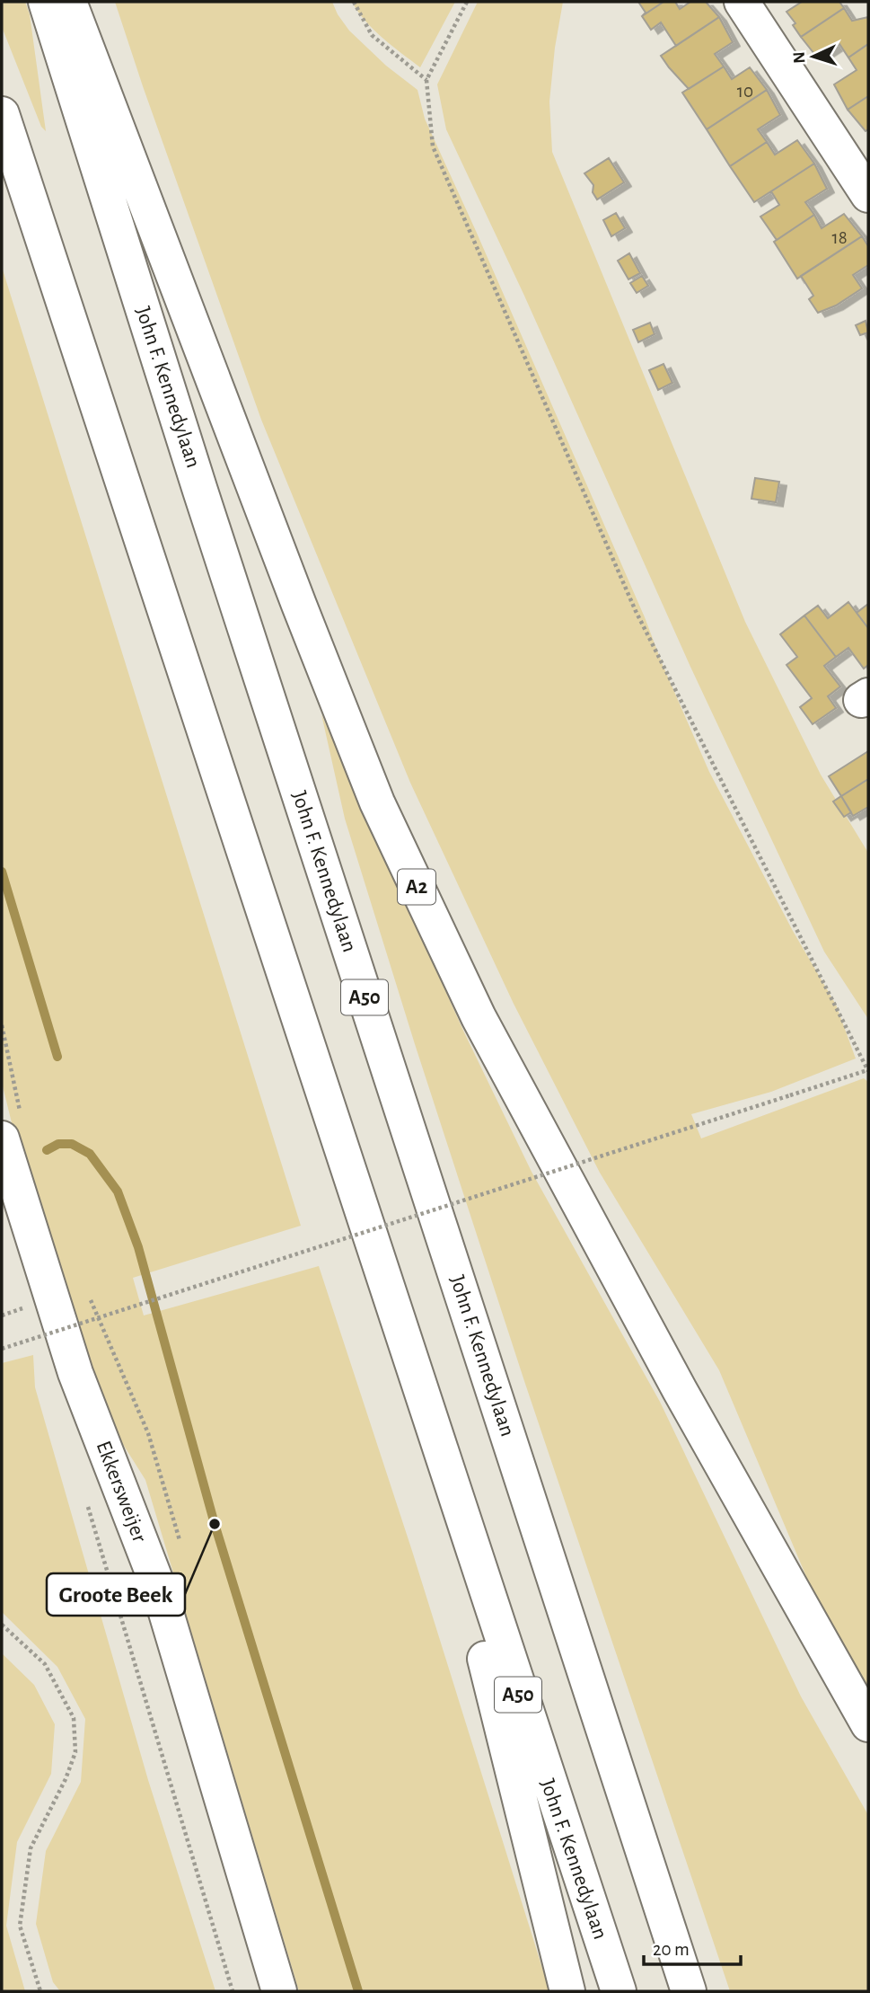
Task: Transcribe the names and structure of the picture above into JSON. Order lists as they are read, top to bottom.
{
  "streets": {
    "main road": [
      "John F. Kennedylaan",
      "A2",
      "A50",
      "Ekkersweijer"
    ]
  },
  "crossings": [
    ["John F. Kennedylaan", "A50"]
  ],
  "places": ["Groote Beek"],
  "house_numbers": ["10", "18"],
  "scale_bar": "20 m",
  "north": "left"
}
